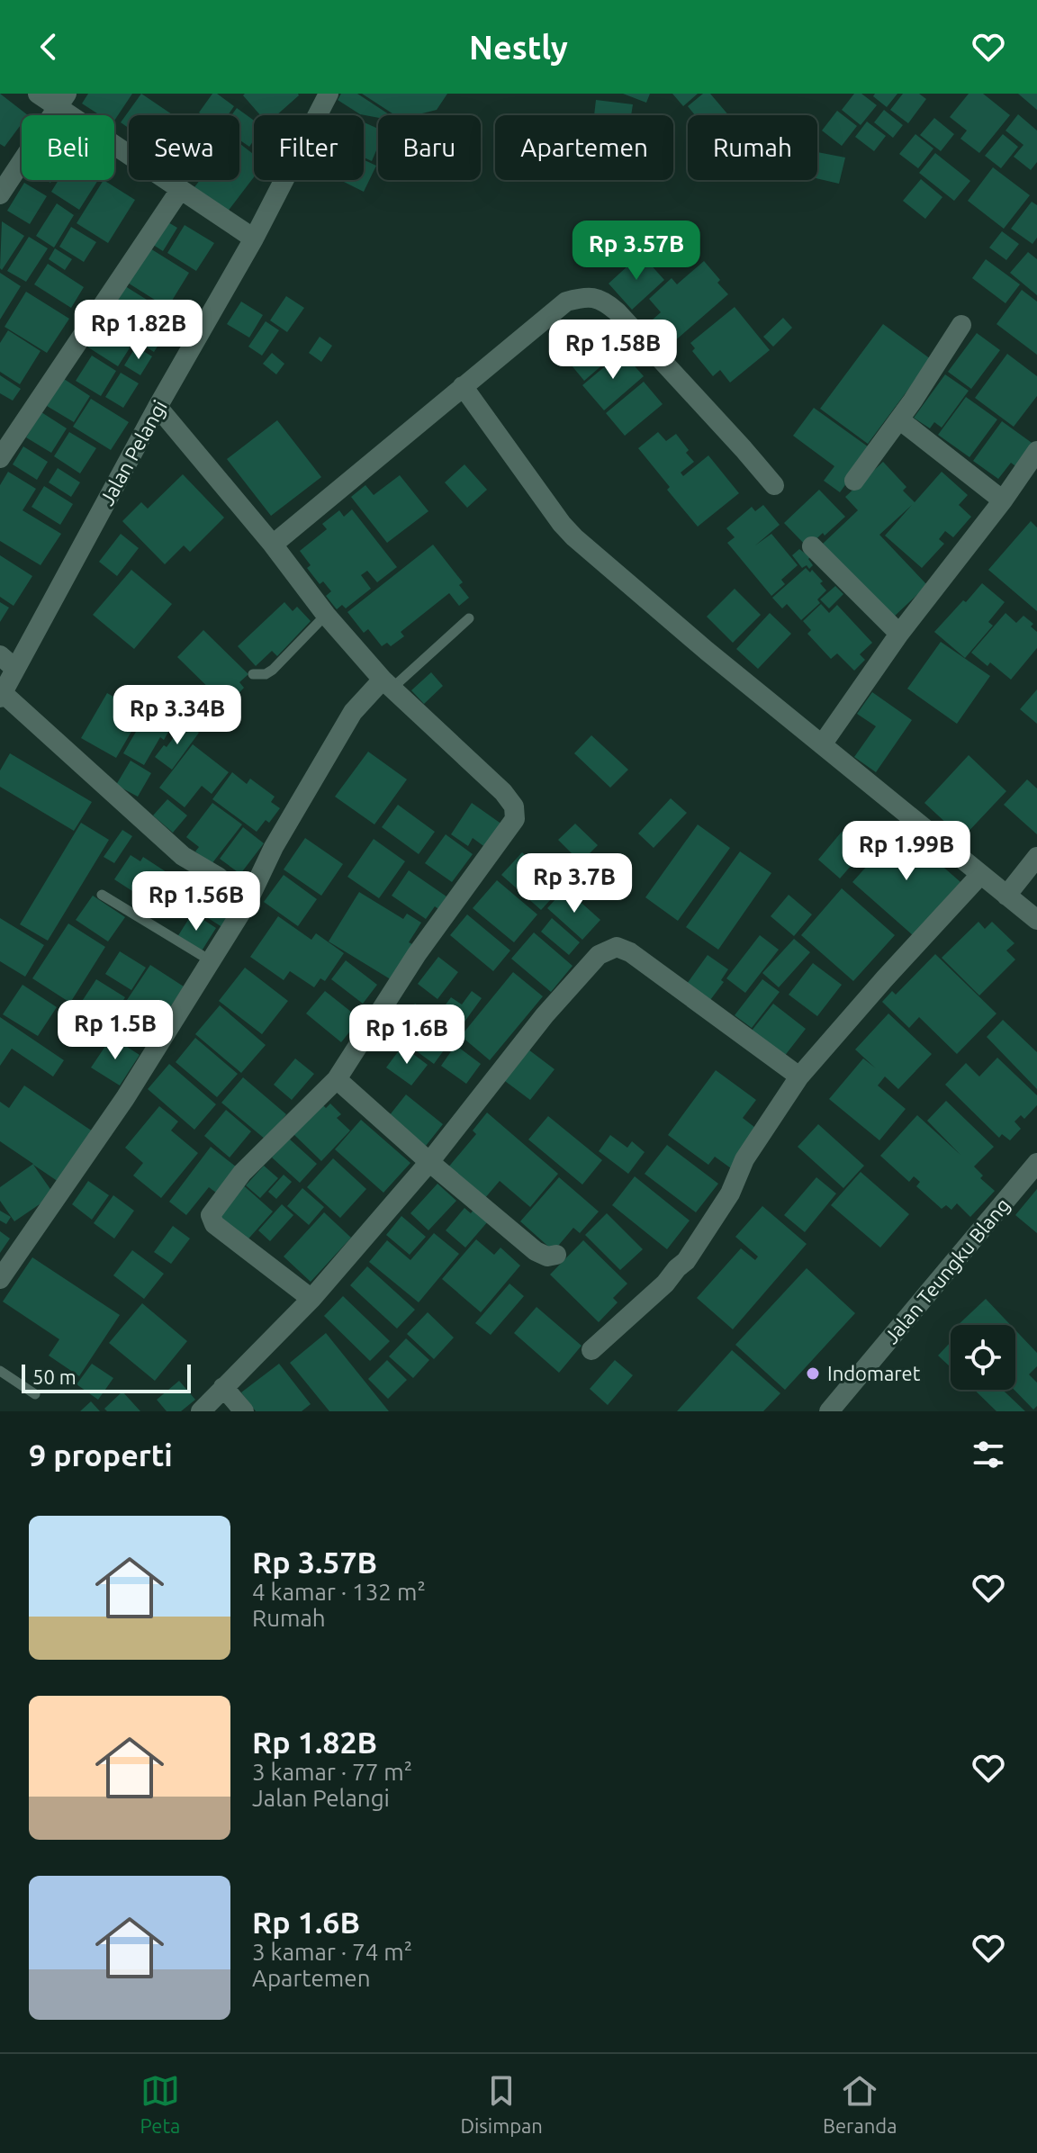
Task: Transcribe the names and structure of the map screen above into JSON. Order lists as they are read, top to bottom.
{
  "streets": {
    "street": ["Jalan Pelangi", "Jalan Teungku Blang"]
  },
  "places": ["Indomaret"],
  "scale_bar": "50 m",
  "page": {
    "header": "Nestly",
    "chip": [
      "Beli",
      "Sewa",
      "Filter",
      "Baru",
      "Apartemen",
      "Rumah"
    ],
    "price": [
      "Rp 3.57B",
      "Rp 1.82B",
      "Rp 1.58B",
      "Rp 3.34B",
      "Rp 1.99B",
      "Rp 3.7B",
      "Rp 1.56B",
      "Rp 1.5B",
      "Rp 1.6B"
    ],
    "scale": "50 m",
    "heading": "9 properti",
    "list": [
      {
        "name": "Rp 3.57B",
        "note": "4 kamar · 132 m² · Rumah"
      },
      {
        "name": "Rp 1.82B",
        "note": "3 kamar · 77 m² · Jalan Pelangi"
      },
      {
        "name": "Rp 1.6B",
        "note": "3 kamar · 74 m² · Apartemen"
      }
    ],
    "tabs": ["Peta", "Disimpan", "Beranda"]
  }
}
